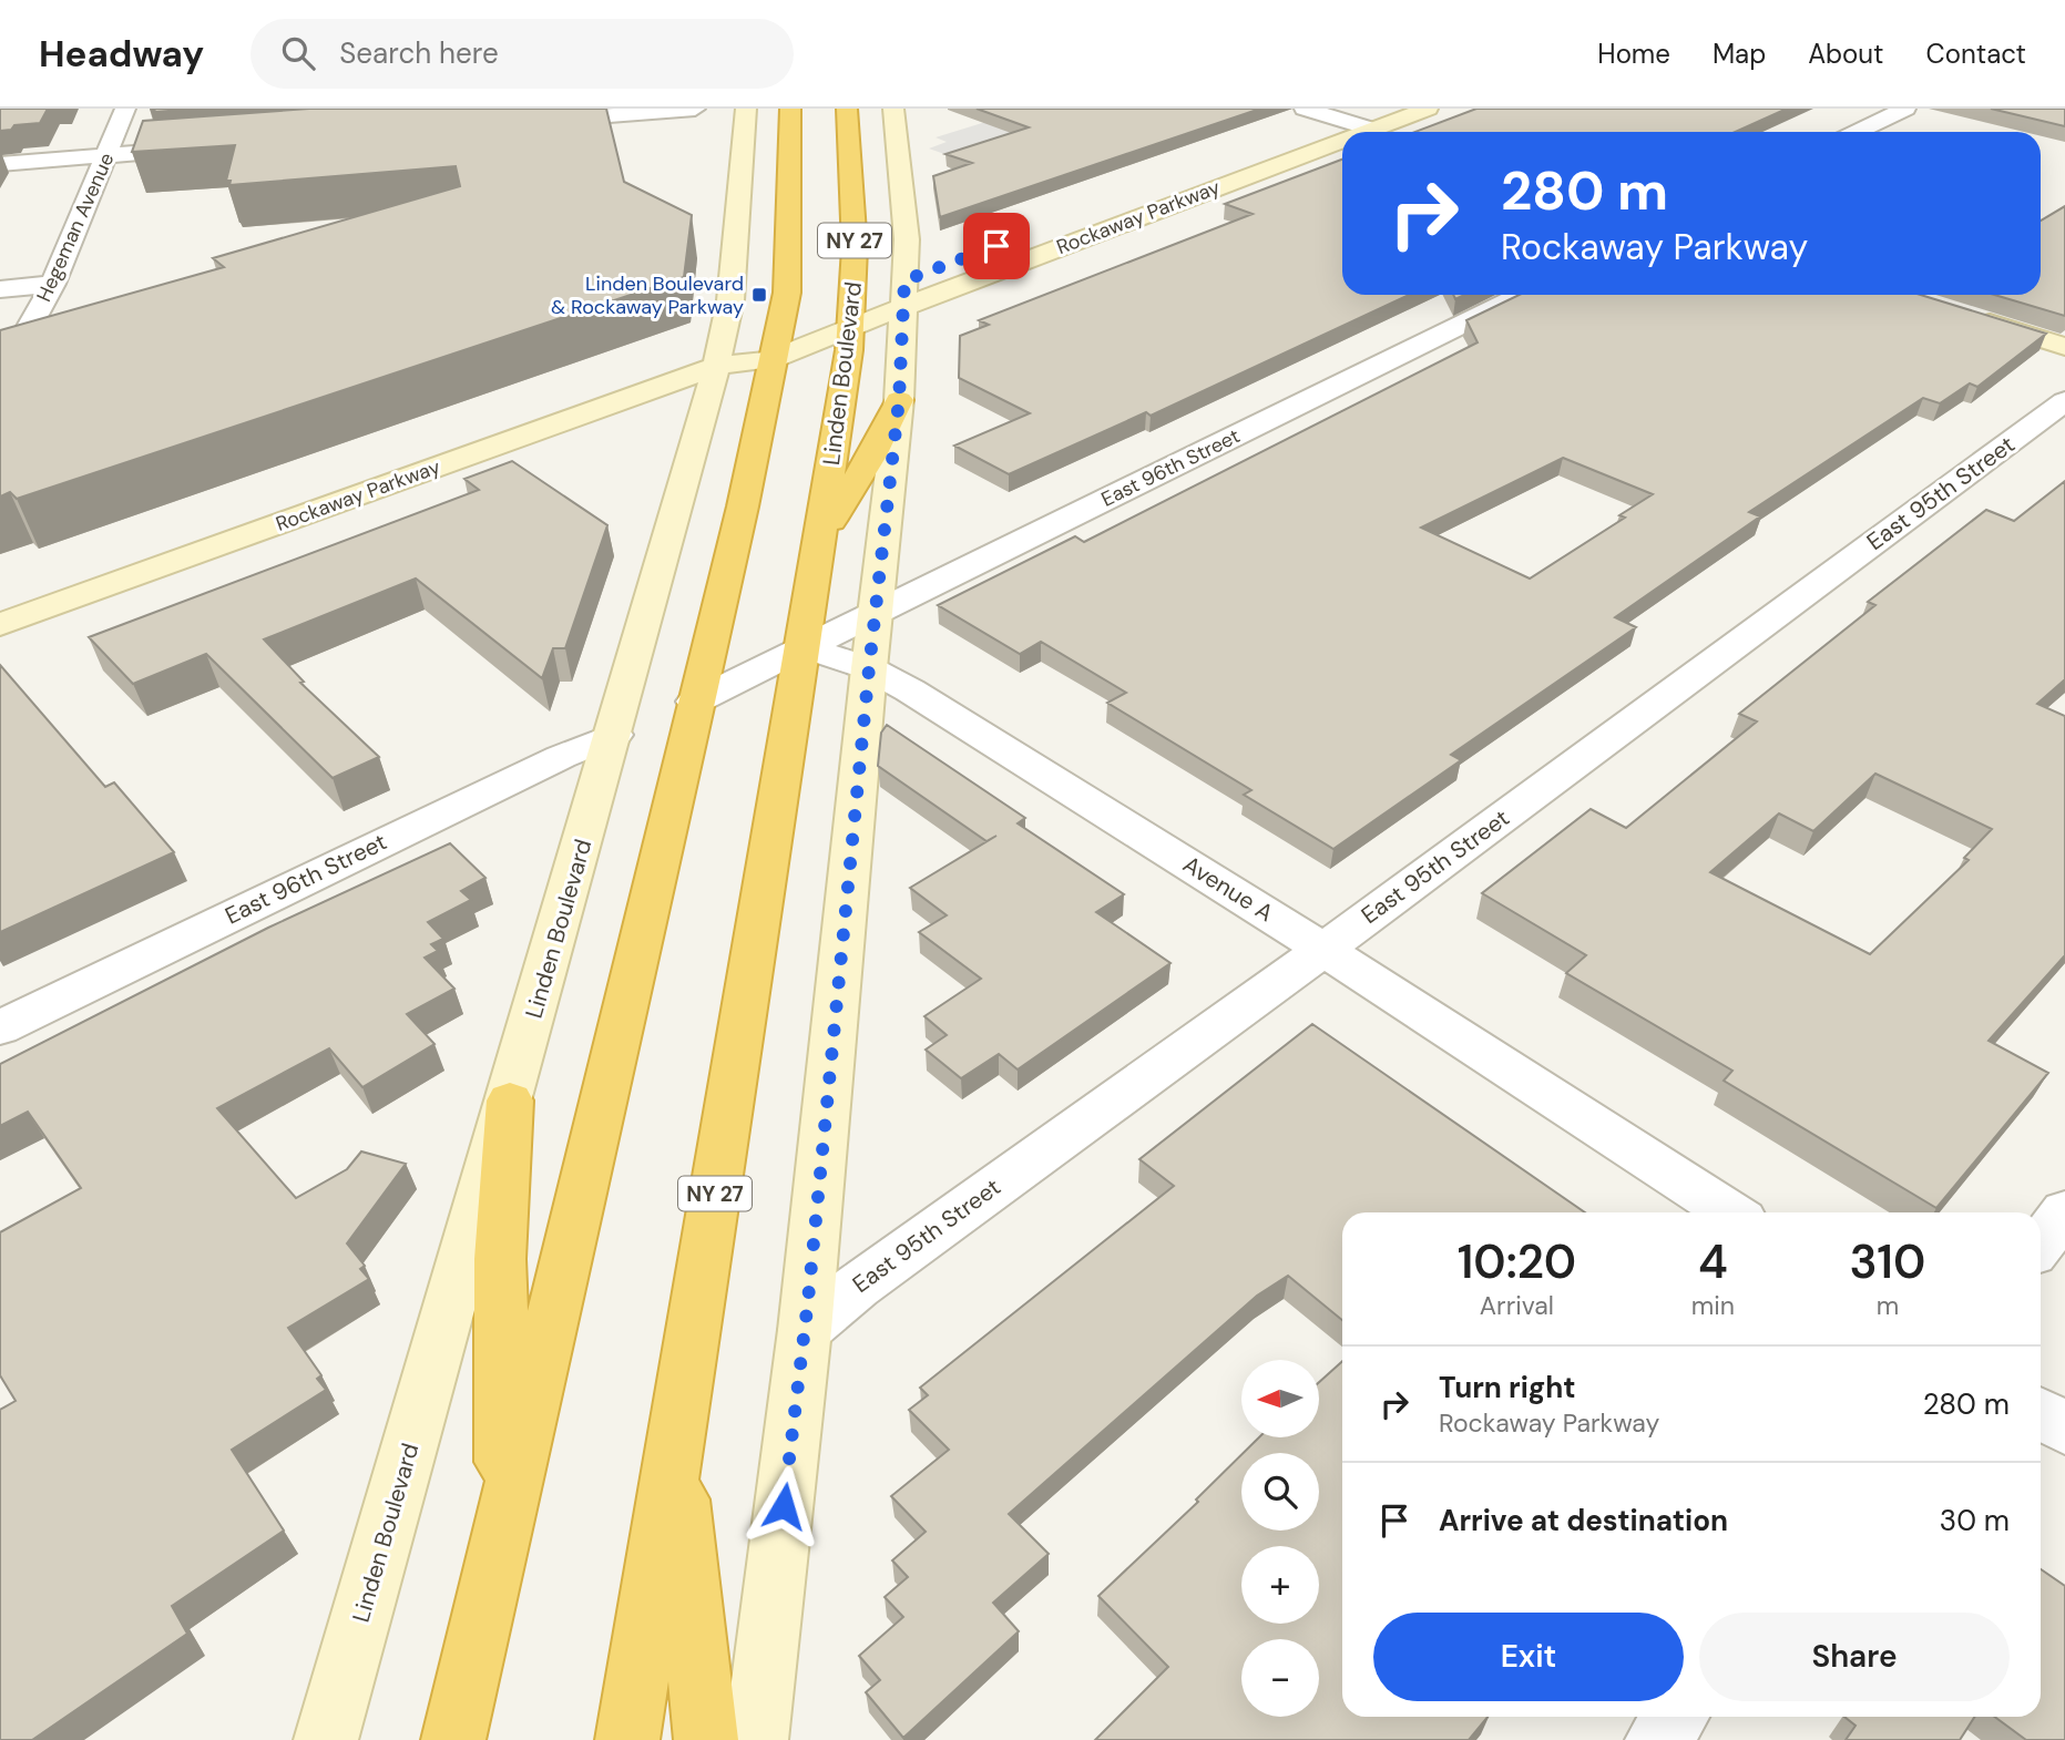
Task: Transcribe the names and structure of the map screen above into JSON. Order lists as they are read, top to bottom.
{
  "streets": {
    "highway": ["NY 27", "Linden Boulevard"],
    "street": [
      "Rockaway Parkway",
      "Hegeman Avenue",
      "East 96th Street",
      "East 95th Street",
      "Avenue A"
    ]
  },
  "crossings": [
    ["Rockaway Parkway", "NY 27"],
    ["Rockaway Parkway", "Linden Boulevard"],
    ["Linden Boulevard", "East 96th Street"],
    ["Linden Boulevard", "Avenue A"],
    ["East 96th Street", "Avenue A"],
    ["East 95th Street", "Avenue A"]
  ],
  "places": {
    "transit": ["Linden Boulevard & Rockaway Parkway"]
  },
  "north": "left",
  "page": {
    "header": "Headway",
    "search": "Search here",
    "nav": [
      "Home",
      "Map",
      "About",
      "Contact"
    ],
    "turn": ["280 m", "Rockaway Parkway"],
    "eta": [
      "10:20",
      "Arrival",
      "4",
      "min",
      "310",
      "m"
    ],
    "list": [
      {
        "name": "Turn right",
        "note": "Rockaway Parkway",
        "value": "280 m"
      },
      {
        "name": "Arrive at destination",
        "value": "30 m"
      }
    ],
    "map_buttons": ["+", "−"],
    "buttons": ["Exit", "Share"]
  }
}
